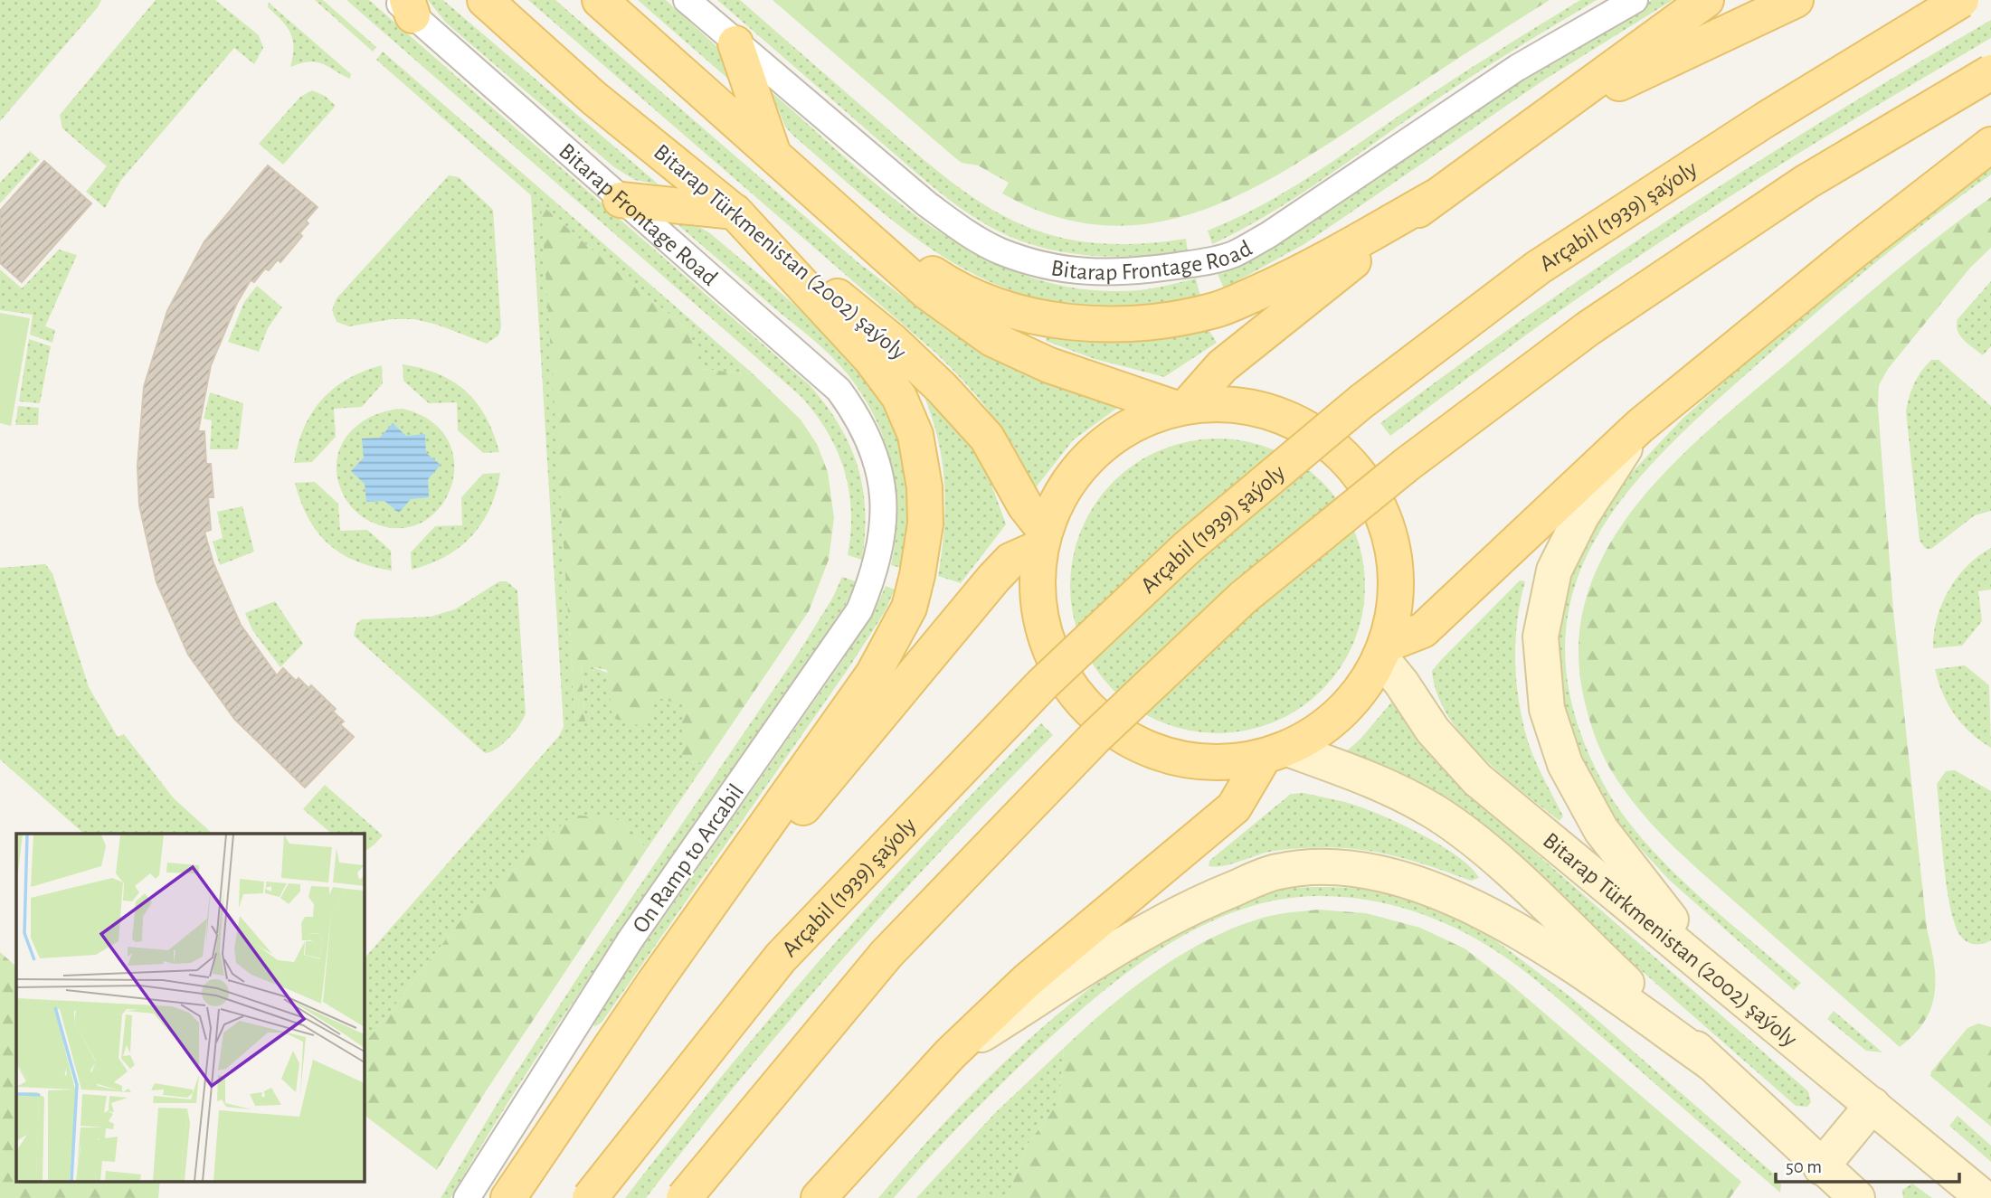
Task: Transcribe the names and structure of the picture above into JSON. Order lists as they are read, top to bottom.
{
  "streets": {
    "main road": ["Arçabil (1939) şaýoly", "Bitarap Türkmenistan (2002) şaýoly"],
    "street": ["Bitarap Frontage Road", "On Ramp to Arcabil"]
  },
  "crossings": [
    ["Bitarap Frontage Road", "On Ramp to Arcabil"]
  ],
  "scale_bar": "50 m"
}
